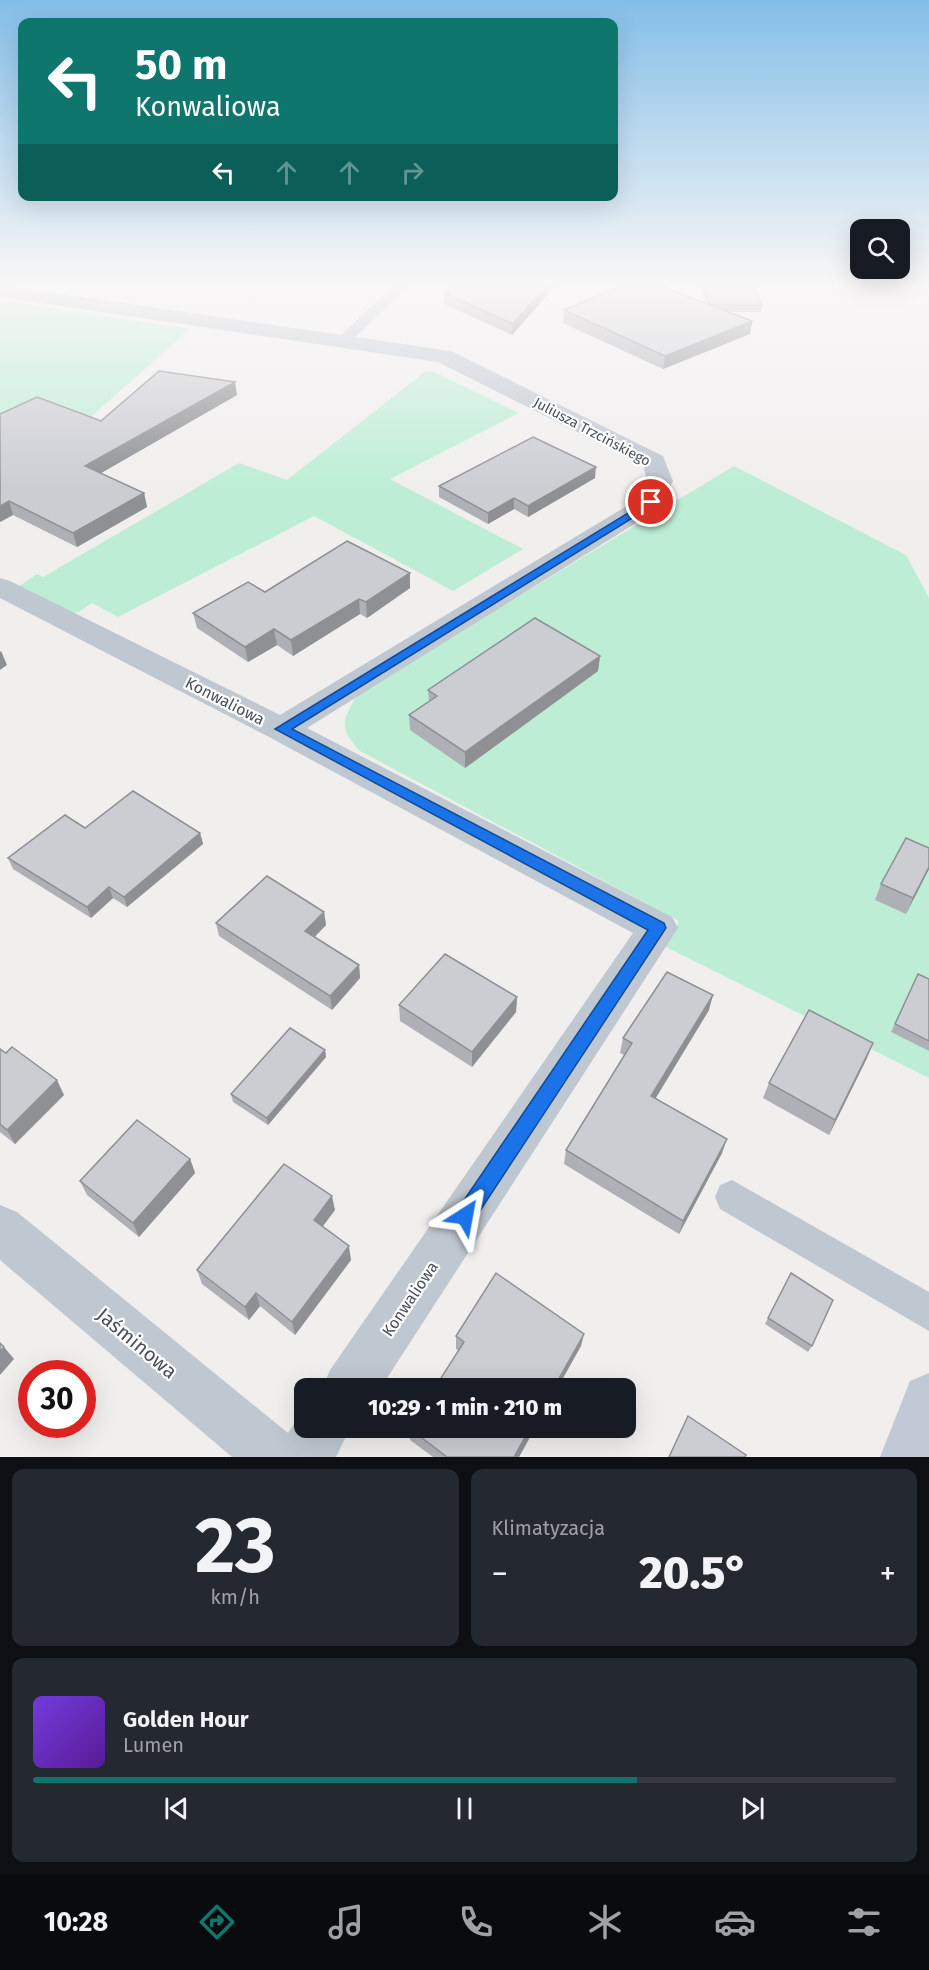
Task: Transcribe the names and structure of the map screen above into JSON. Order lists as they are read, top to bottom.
{
  "streets": {
    "street": ["Juliusza Trzcińskiego", "Konwaliowa", "Jaśminowa"]
  },
  "crossings": [
    ["Juliusza Trzcińskiego", "Konwaliowa"]
  ],
  "page": {
    "turn": ["50 m", "Konwaliowa"],
    "limit": "30",
    "trip": "10:29 · 1 min · 210 m",
    "tile": [
      ["23", "km/h"],
      "Klimatyzacja"
    ],
    "heat": ["−", "20.5°", "+"],
    "song": ["Golden Hour", "Lumen"],
    "tabs": "10:28"
  }
}
